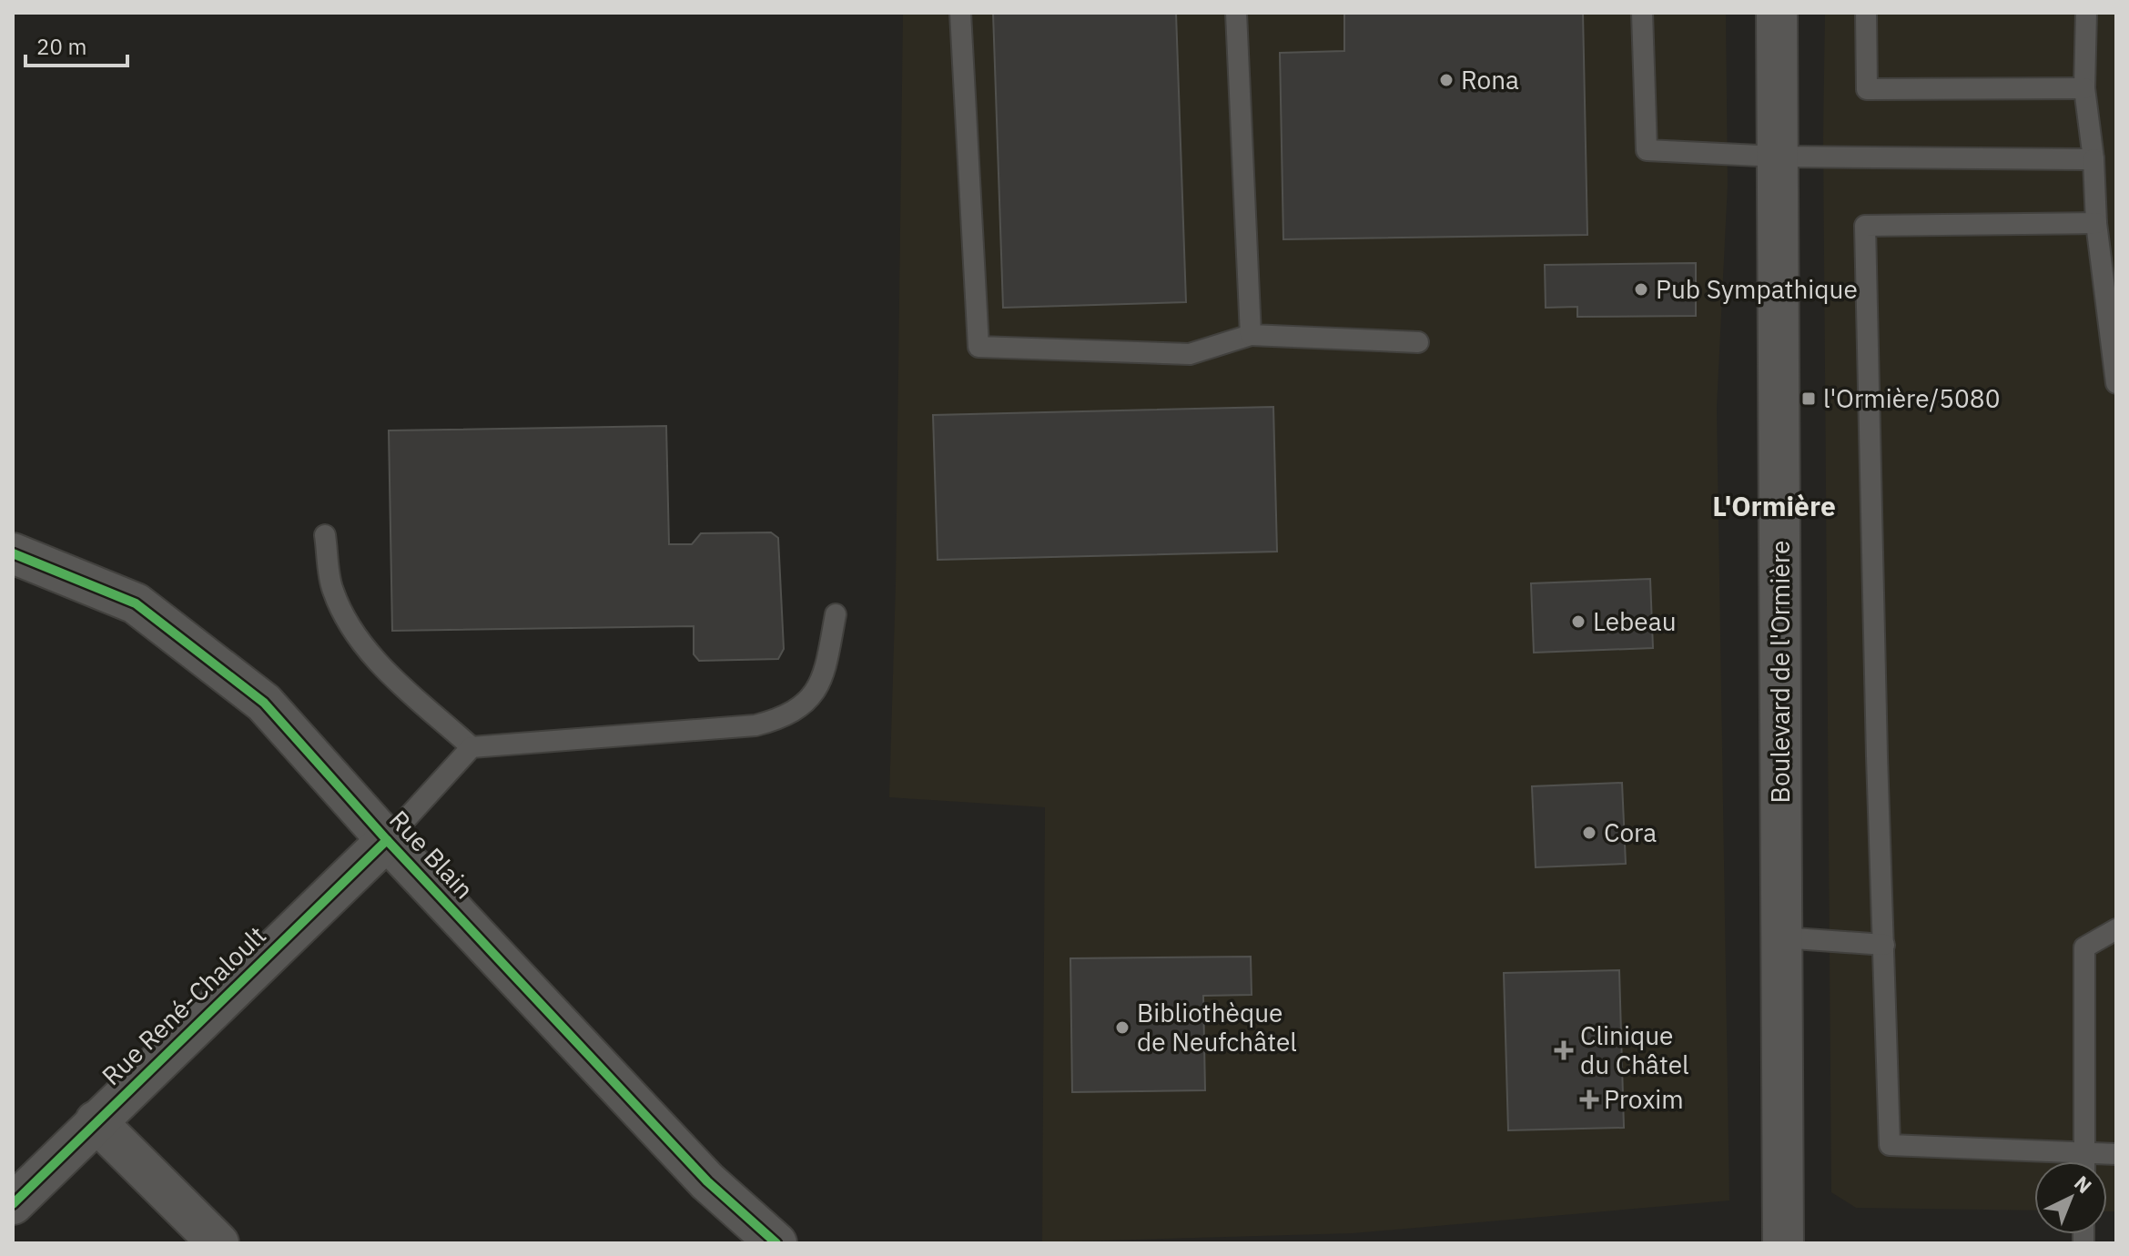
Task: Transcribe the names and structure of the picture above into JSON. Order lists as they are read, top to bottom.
{
  "streets": {
    "street": ["Boulevard de l'Ormière", "Rue Blain", "Rue René-Chaloult"]
  },
  "crossings": [
    ["Rue Blain", "Rue René-Chaloult"]
  ],
  "districts": ["L'Ormière"],
  "places": {
    "other": [
      "Rona",
      "Pub Sympathique",
      "Lebeau",
      "Cora",
      "Bibliothèque de Neufchâtel"
    ],
    "transit": ["l'Ormière/5080"],
    "health": ["Clinique du Châtel", "Proxim"]
  },
  "scale_bar": "20 m",
  "north": "top right"
}
